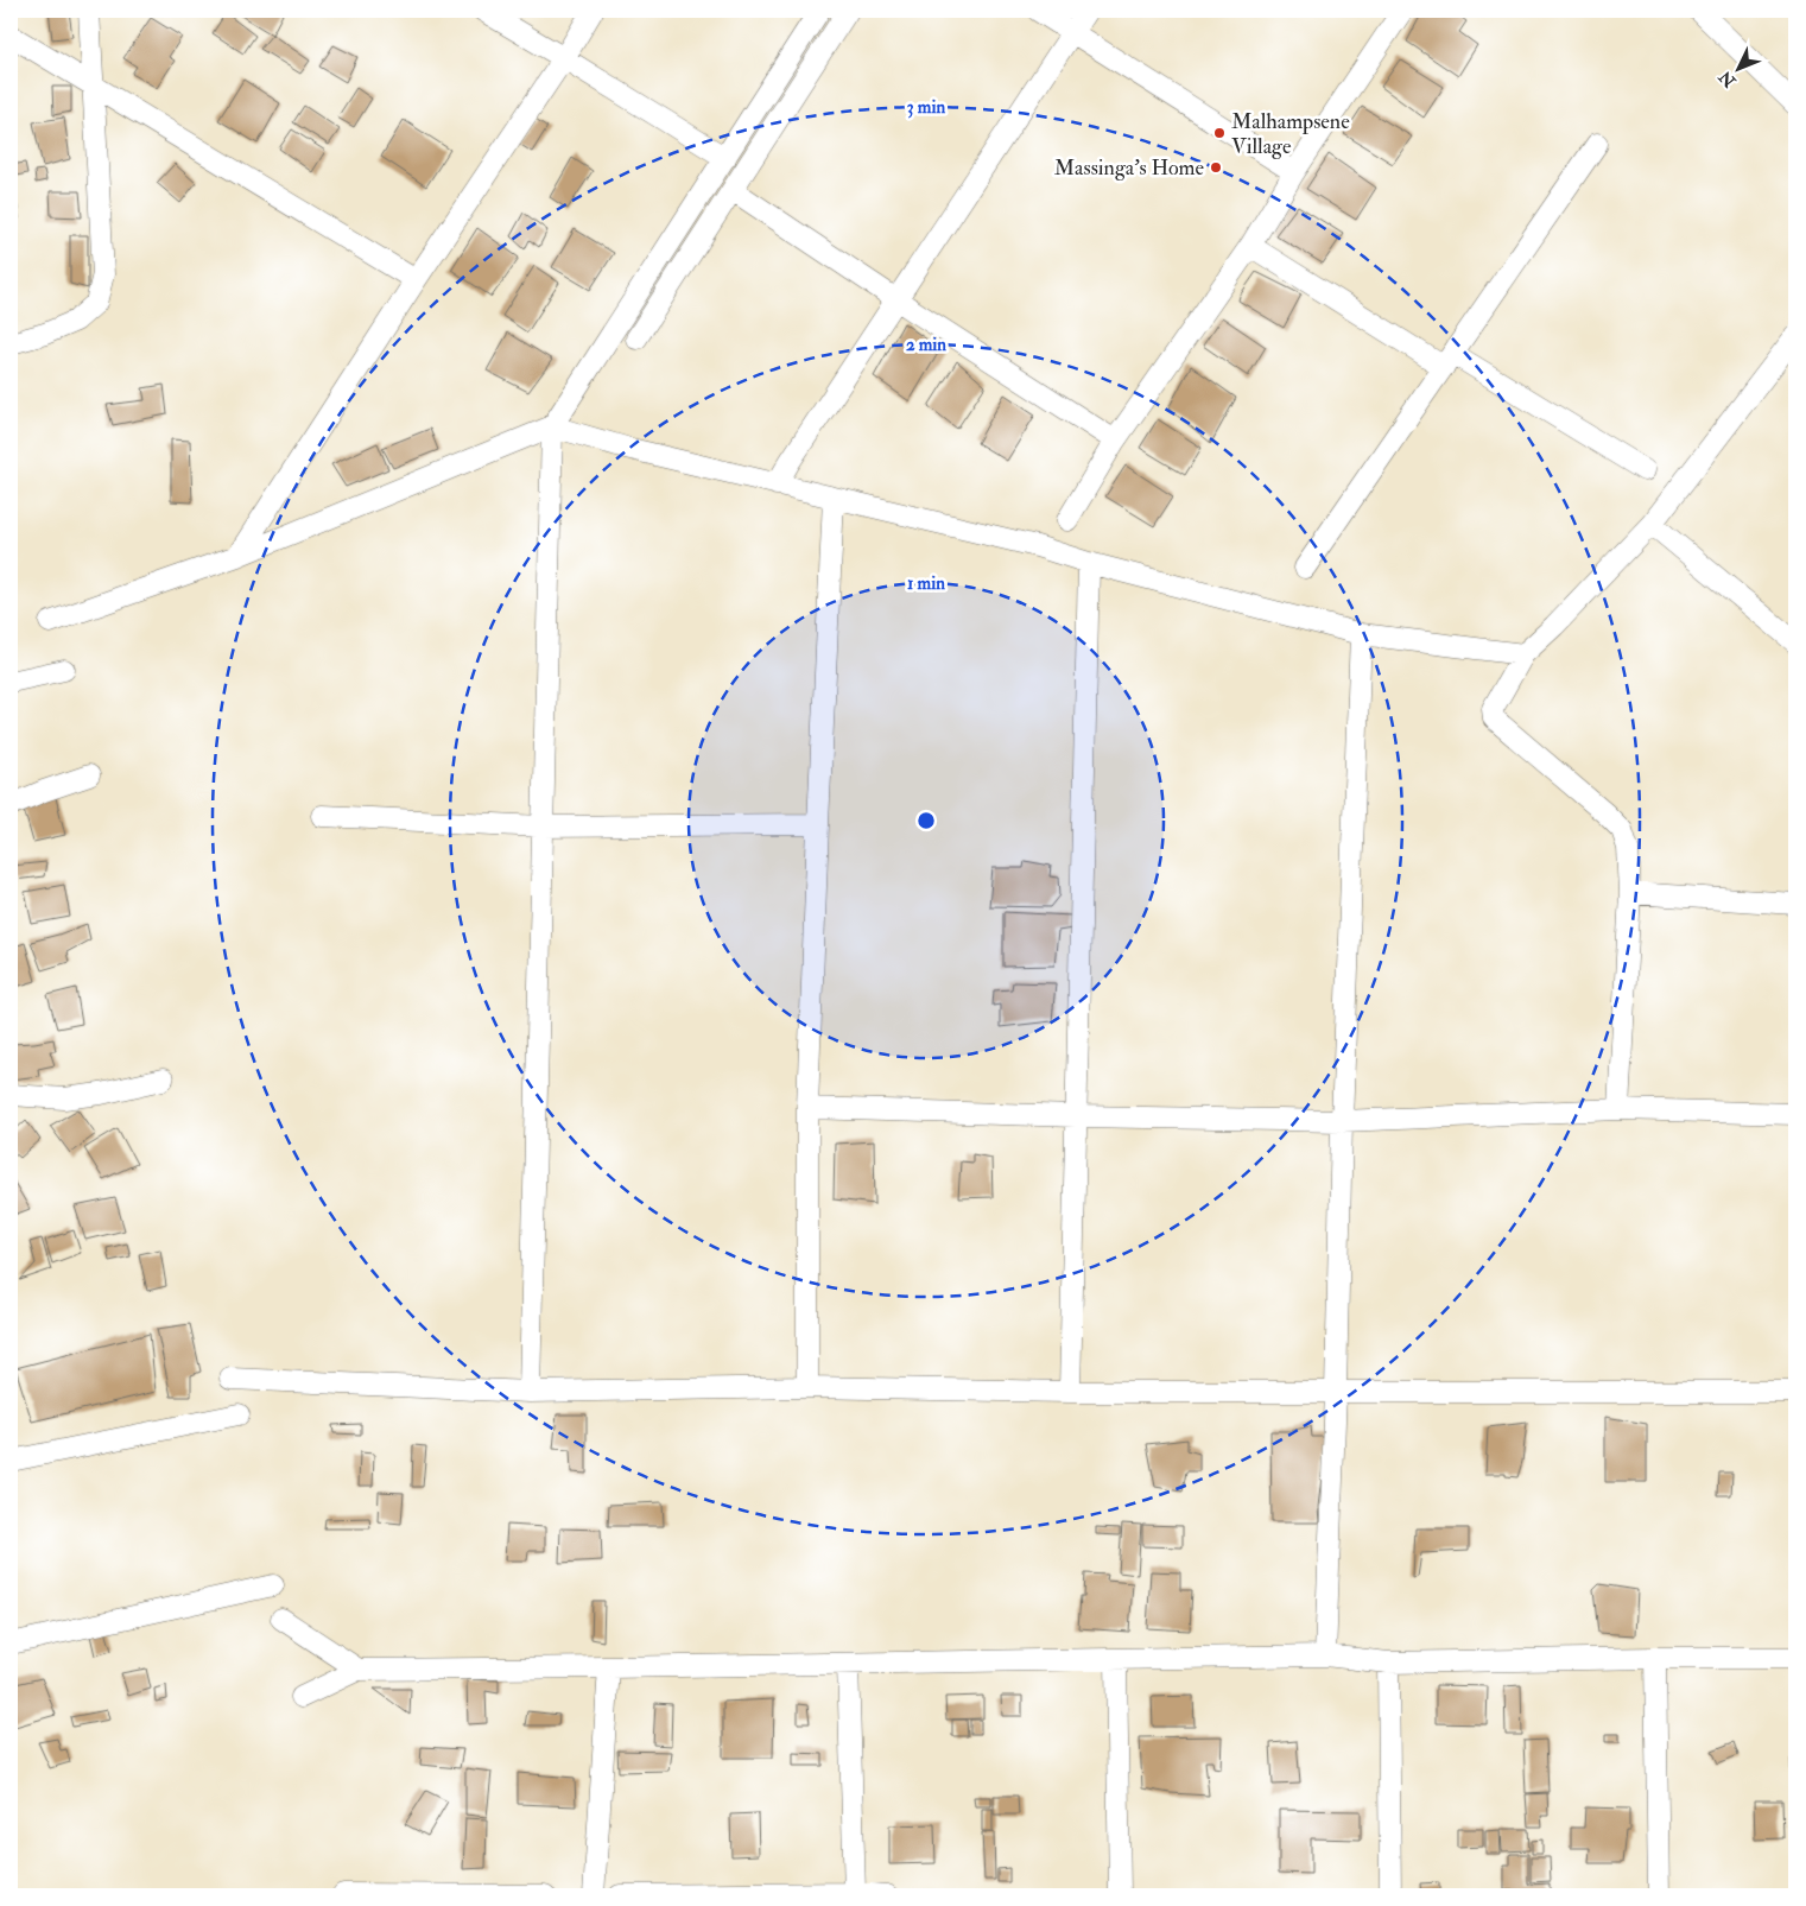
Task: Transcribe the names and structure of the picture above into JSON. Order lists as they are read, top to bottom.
{
  "places": ["Malhampsene Village", "Massinga's Home"],
  "north": "bottom left",
  "rings": ["3 min", "2 min", "1 min"]
}
